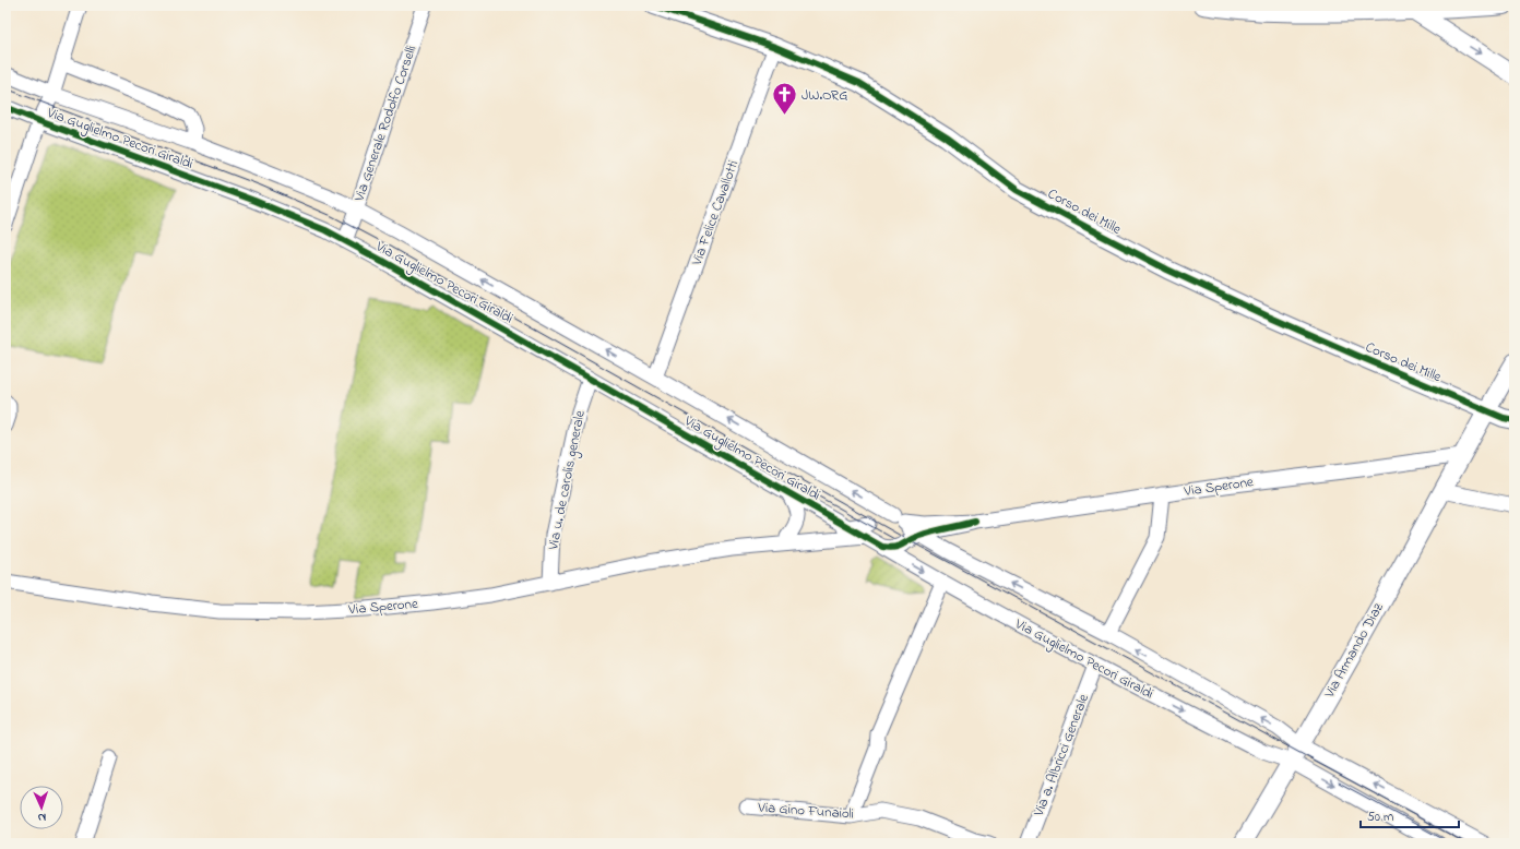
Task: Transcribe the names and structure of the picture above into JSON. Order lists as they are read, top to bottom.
{
  "streets": {
    "street": [
      "Via Generale Rodolfo Corselli",
      "Via Guglielmo Pecori Giraldi",
      "Corso dei Mille",
      "Via Felice Cavallotti",
      "Via u. de carolis generale",
      "Via Sperone",
      "Via Armando Diaz",
      "Via a. Albricci Generale",
      "Via Gino Funaioli"
    ]
  },
  "crossings": [
    ["Via Generale Rodolfo Corselli", "Via Guglielmo Pecori Giraldi"],
    ["Via Guglielmo Pecori Giraldi", "Via Felice Cavallotti"],
    ["Via Guglielmo Pecori Giraldi", "Via u. de carolis generale"],
    ["Via Guglielmo Pecori Giraldi", "Via Armando Diaz"],
    ["Via Guglielmo Pecori Giraldi", "Via a. Albricci Generale"],
    ["Corso dei Mille", "Via Felice Cavallotti"],
    ["Corso dei Mille", "Via Armando Diaz"],
    ["Via u. de carolis generale", "Via Sperone"],
    ["Via Sperone", "Via Armando Diaz"]
  ],
  "places": {
    "church": ["JW.ORG"]
  },
  "scale_bar": "50 m",
  "north": "bottom"
}
